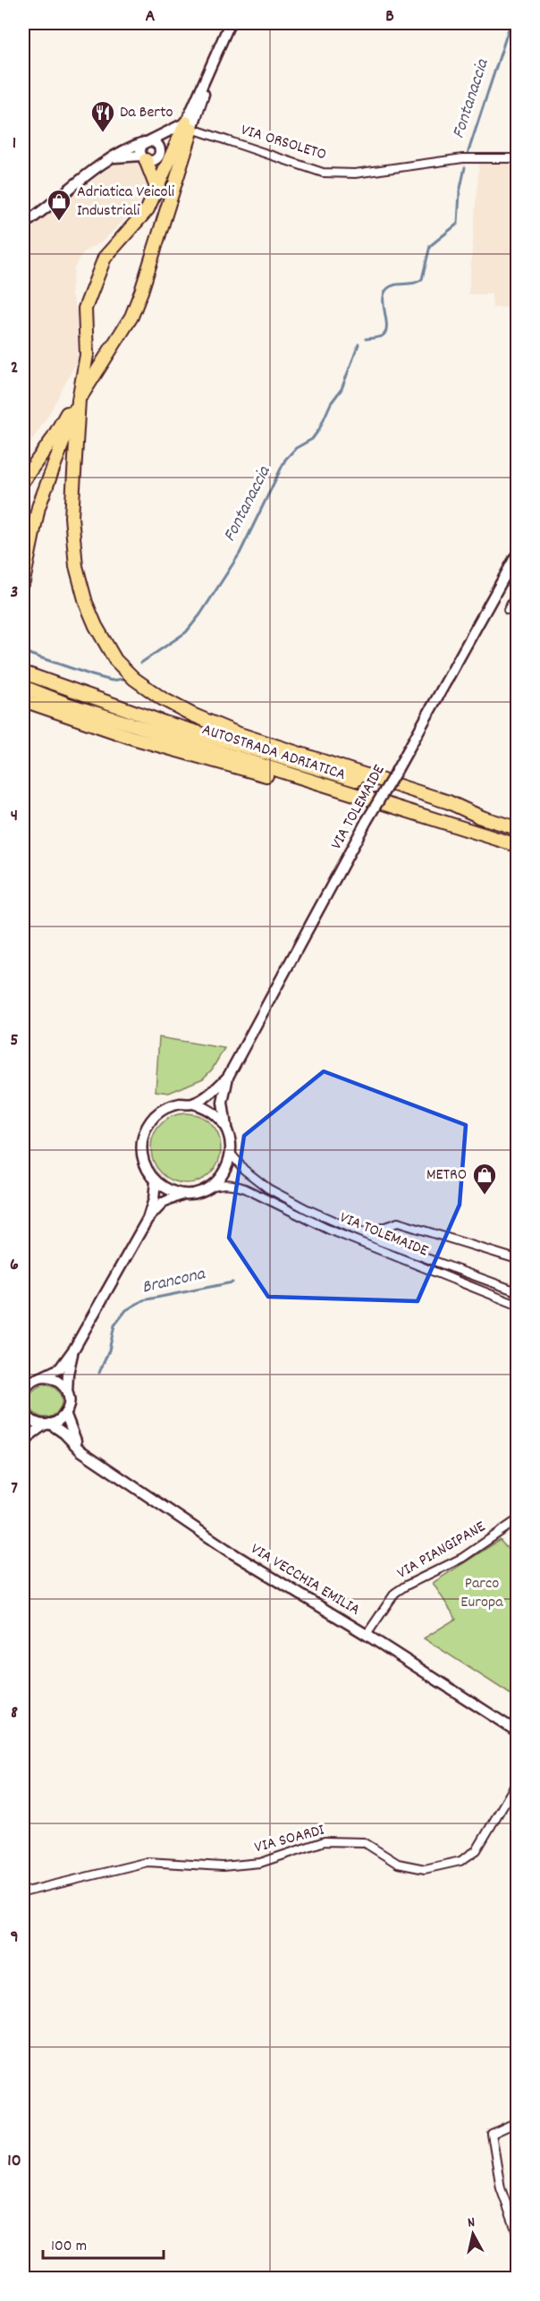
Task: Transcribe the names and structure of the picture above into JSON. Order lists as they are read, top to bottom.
{
  "streets": {
    "highway": ["AUTOSTRADA ADRIATICA"],
    "main road": ["VIA TOLEMAIDE", "VIA VECCHIA EMILIA"],
    "street": ["VIA ORSOLETO", "VIA PIANGIPANE", "VIA SOARDI"]
  },
  "crossings": [
    ["VIA PIANGIPANE", "VIA VECCHIA EMILIA"]
  ],
  "water": ["Fontanaccia", "Brancona"],
  "parks": ["Parco Europa"],
  "places": {
    "restaurant": ["Da Berto"],
    "shop": ["Adriatica Veicoli Industriali", "METRO"]
  },
  "scale_bar": "100 m",
  "north": "top",
  "grid": {
    "columns": ["A", "B"],
    "rows": [
      "1",
      "2",
      "3",
      "4",
      "5",
      "6",
      "7",
      "8",
      "9",
      "10"
    ]
  }
}
